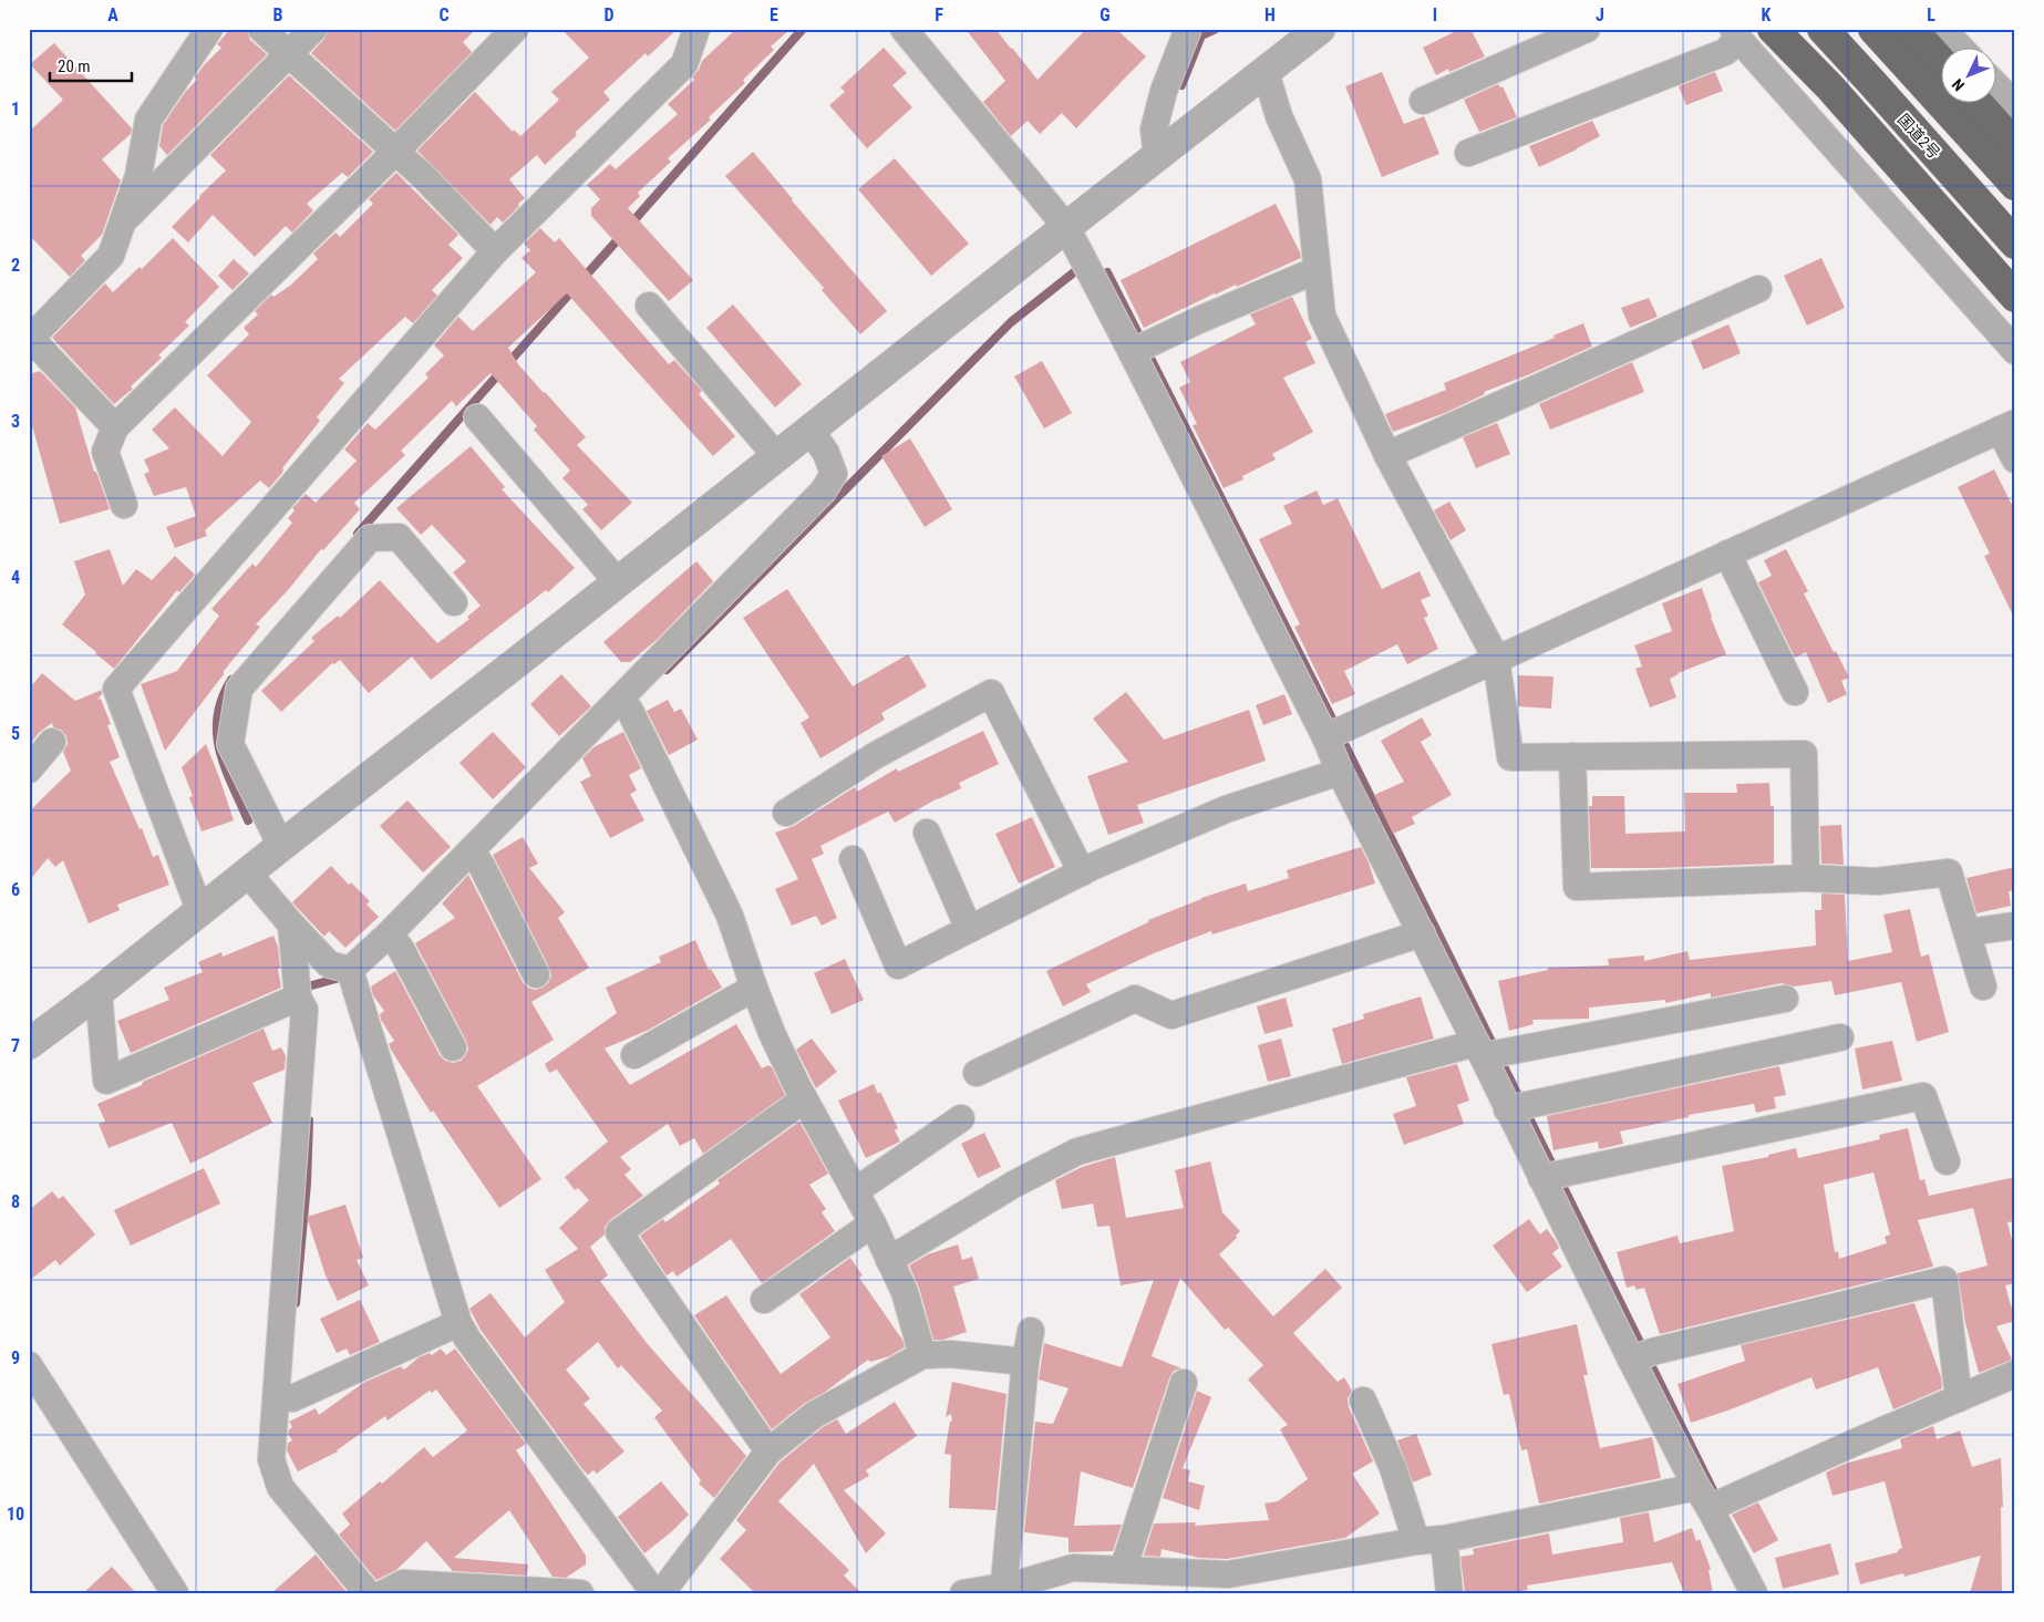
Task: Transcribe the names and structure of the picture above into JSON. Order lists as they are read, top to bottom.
{
  "streets": {
    "highway": ["国道2号"]
  },
  "scale_bar": "20 m",
  "north": "bottom left",
  "grid": {
    "columns": [
      "A",
      "B",
      "C",
      "D",
      "E",
      "F",
      "G",
      "H",
      "I",
      "J",
      "K",
      "L"
    ],
    "rows": [
      "1",
      "2",
      "3",
      "4",
      "5",
      "6",
      "7",
      "8",
      "9",
      "10"
    ]
  }
}
